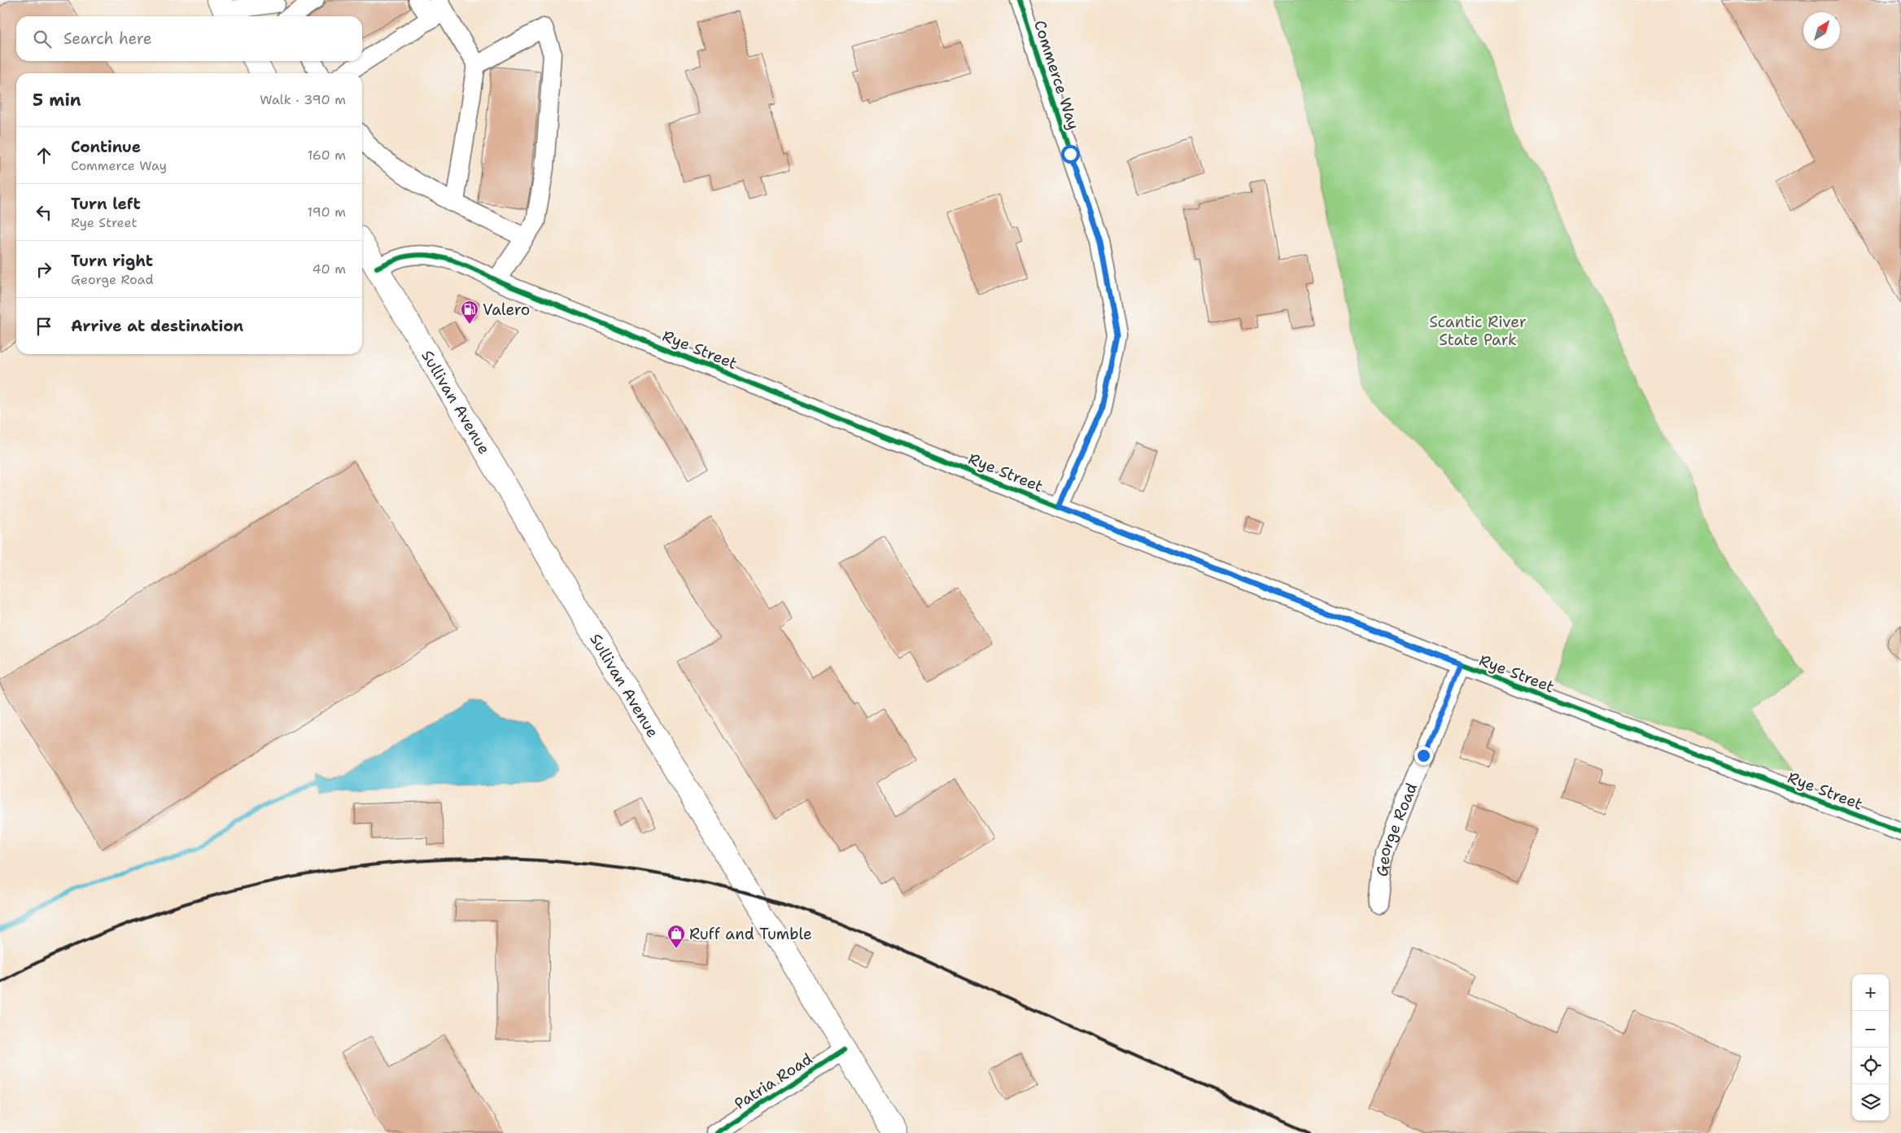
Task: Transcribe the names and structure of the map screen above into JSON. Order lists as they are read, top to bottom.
{
  "streets": {
    "main road": ["Sullivan Avenue"],
    "street": [
      "Commerce Way",
      "Rye Street",
      "George Road",
      "Patria Road"
    ]
  },
  "crossings": [
    ["Commerce Way", "Rye Street"],
    ["Rye Street", "Sullivan Avenue"],
    ["Rye Street", "George Road"],
    ["Sullivan Avenue", "Patria Road"]
  ],
  "parks": ["Scantic River State Park"],
  "places": {
    "fuel station": ["Valero"],
    "shop": ["Ruff and Tumble"]
  },
  "north": "top right",
  "page": {
    "search": "Search here",
    "heading": ["5 min", "Walk · 390 m"],
    "list": [
      ["Continue", "Commerce Way", "160 m"],
      ["Turn left", "Rye Street", "190 m"],
      ["Turn right", "George Road", "40 m"],
      "Arrive at destination"
    ],
    "map_buttons": ["+", "−"]
  }
}
